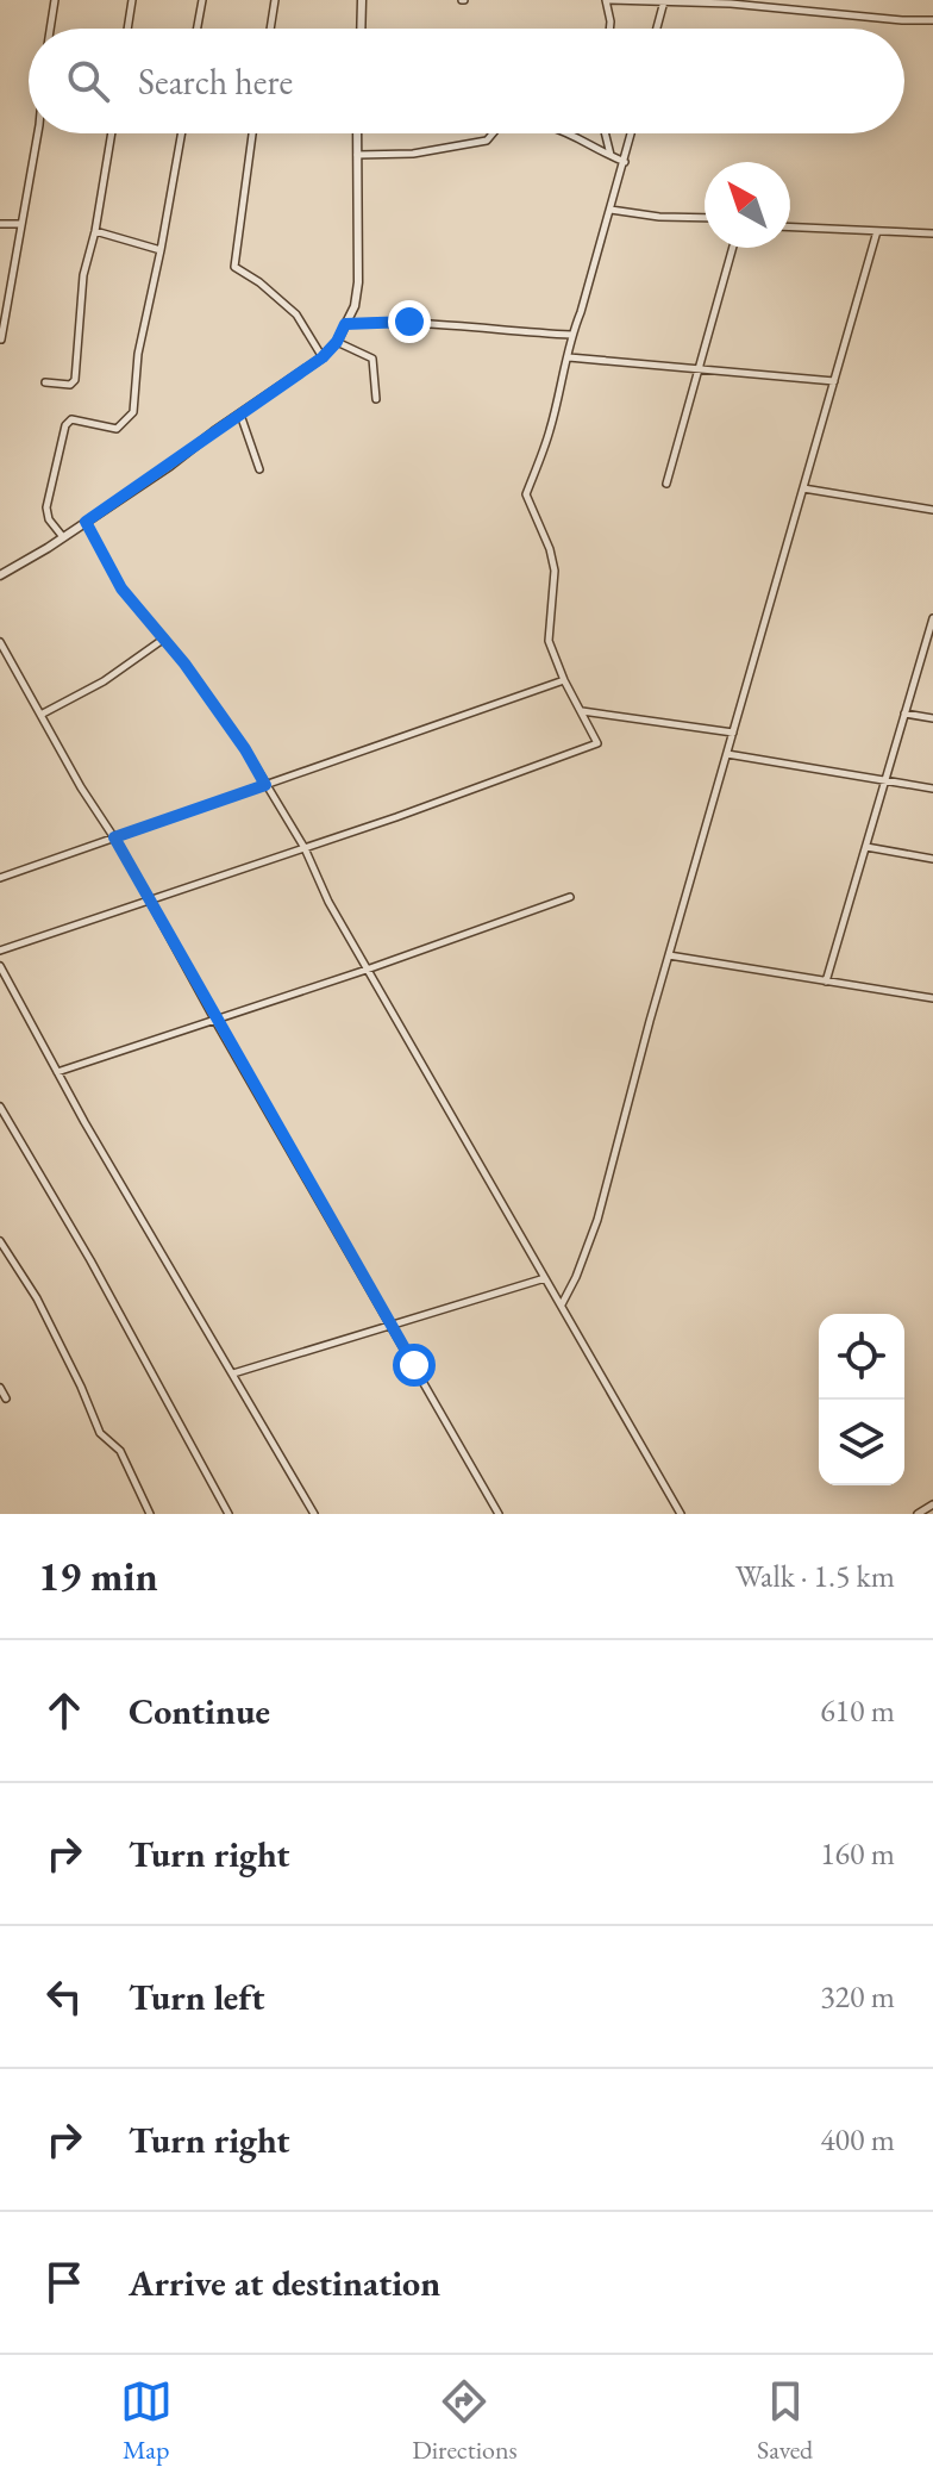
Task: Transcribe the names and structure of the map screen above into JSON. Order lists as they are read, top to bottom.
{
  "north": "top left",
  "page": {
    "search": "Search here",
    "heading": ["19 min", "Walk · 1.5 km"],
    "list": [
      ["Continue", "610 m"],
      ["Turn right", "160 m"],
      ["Turn left", "320 m"],
      ["Turn right", "400 m"],
      "Arrive at destination"
    ],
    "nav": ["Map", "Directions", "Saved"]
  }
}
